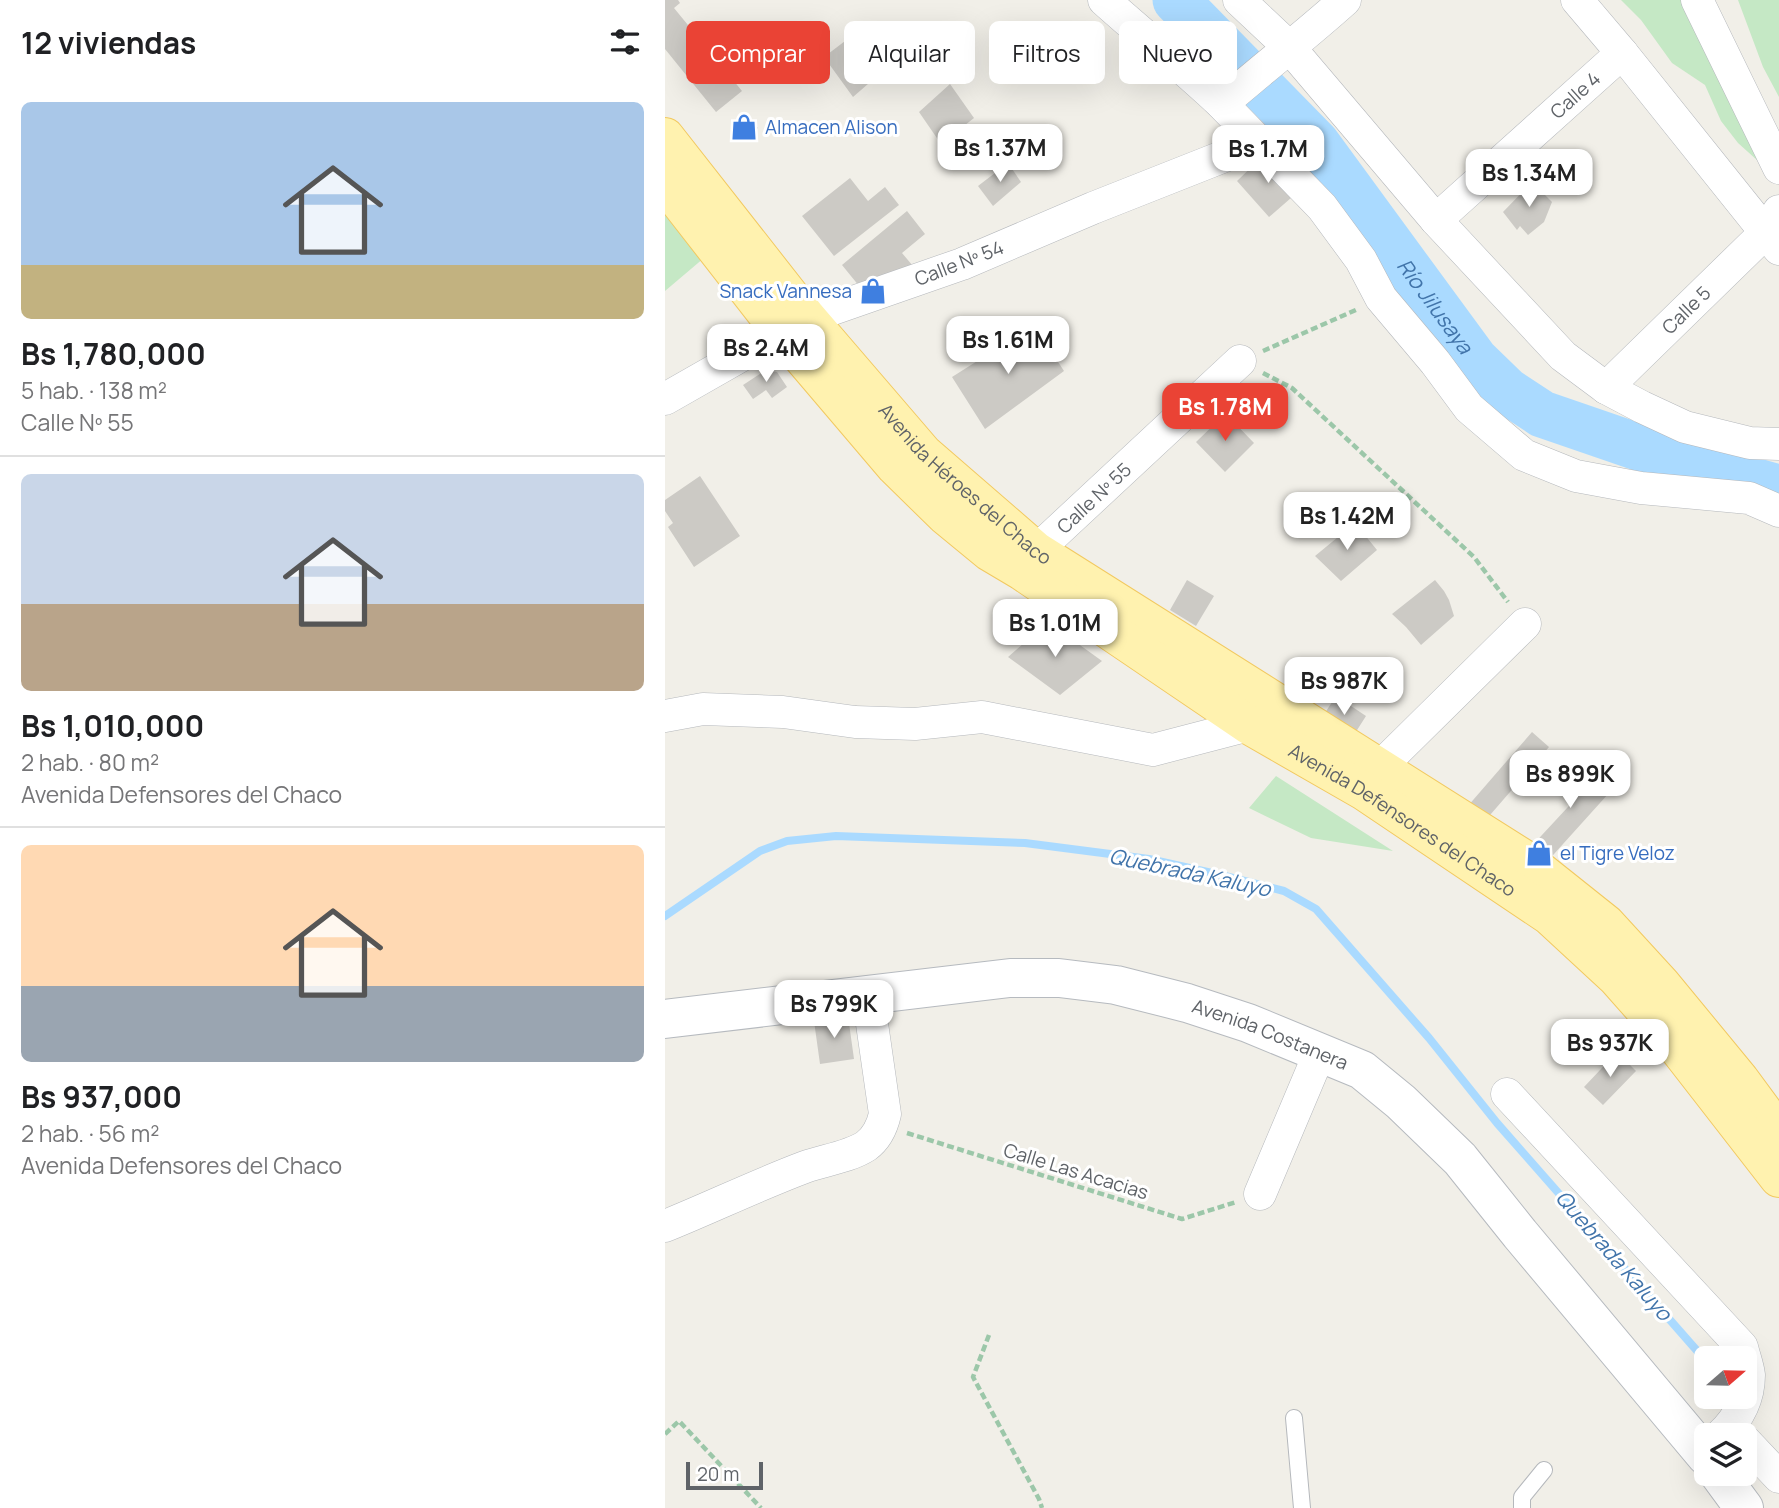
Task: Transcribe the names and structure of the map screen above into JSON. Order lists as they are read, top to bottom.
{
  "streets": {
    "main road": ["Avenida Defensores del Chaco", "Avenida Costanera"],
    "street": [
      "Calle 4",
      "Calle Nº 54",
      "Calle 5",
      "Calle Nº 55"
    ],
    "path": ["Calle Las Acacias"]
  },
  "crossings": [
    ["Calle Nº 54", "Avenida Defensores del Chaco"],
    ["Calle Nº 55", "Avenida Defensores del Chaco"]
  ],
  "water": ["Río Jilusaya", "Quebrada Kaluyo"],
  "places": {
    "shop": ["Almacen Alison", "Snack Vannesa", "el Tigre Veloz"]
  },
  "scale_bar": "20 m",
  "north": "right",
  "page": {
    "heading": "12 viviendas",
    "chip": [
      "Comprar",
      "Alquilar",
      "Filtros",
      "Nuevo"
    ],
    "list": [
      {
        "name": "Bs 1,780,000",
        "note": "5 hab. · 138 m² · Calle Nº 55"
      },
      {
        "name": "Bs 1,010,000",
        "note": "2 hab. · 80 m² · Avenida Defensores del Chaco"
      },
      {
        "name": "Bs 937,000",
        "note": "2 hab. · 56 m² · Avenida Defensores del Chaco"
      }
    ],
    "price": [
      "Bs 1.37M",
      "Bs 1.7M",
      "Bs 1.34M",
      "Bs 1.61M",
      "Bs 2.4M",
      "Bs 1.78M",
      "Bs 1.42M",
      "Bs 1.01M",
      "Bs 987K",
      "Bs 899K",
      "Bs 799K",
      "Bs 937K"
    ],
    "scale": "20 m"
  }
}
